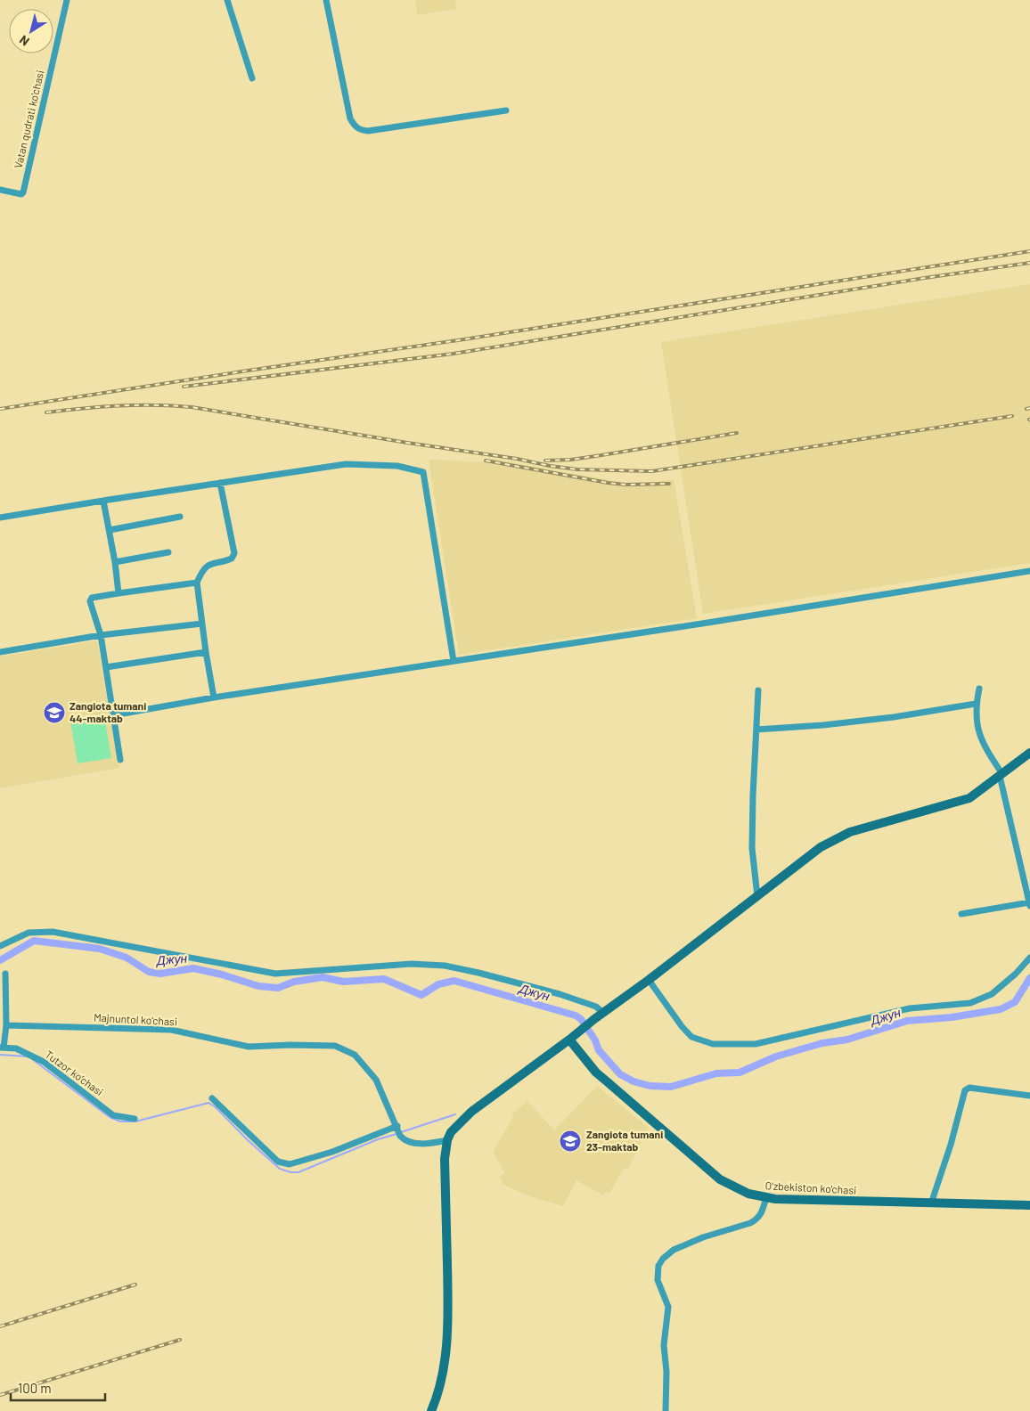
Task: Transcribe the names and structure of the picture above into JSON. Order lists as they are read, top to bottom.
{
  "streets": {
    "main road": ["O'zbekiston ko'chasi"],
    "street": ["Vatan qudrati ko'chasi", "Majnuntol ko‘chasi", "Tutzor ko‘chasi"]
  },
  "water": ["Джун"],
  "places": {
    "school or university": ["Zangiota tumani 44-maktab", "Zangiota tumani 23-maktab"]
  },
  "scale_bar": "100 m",
  "north": "bottom left"
}
